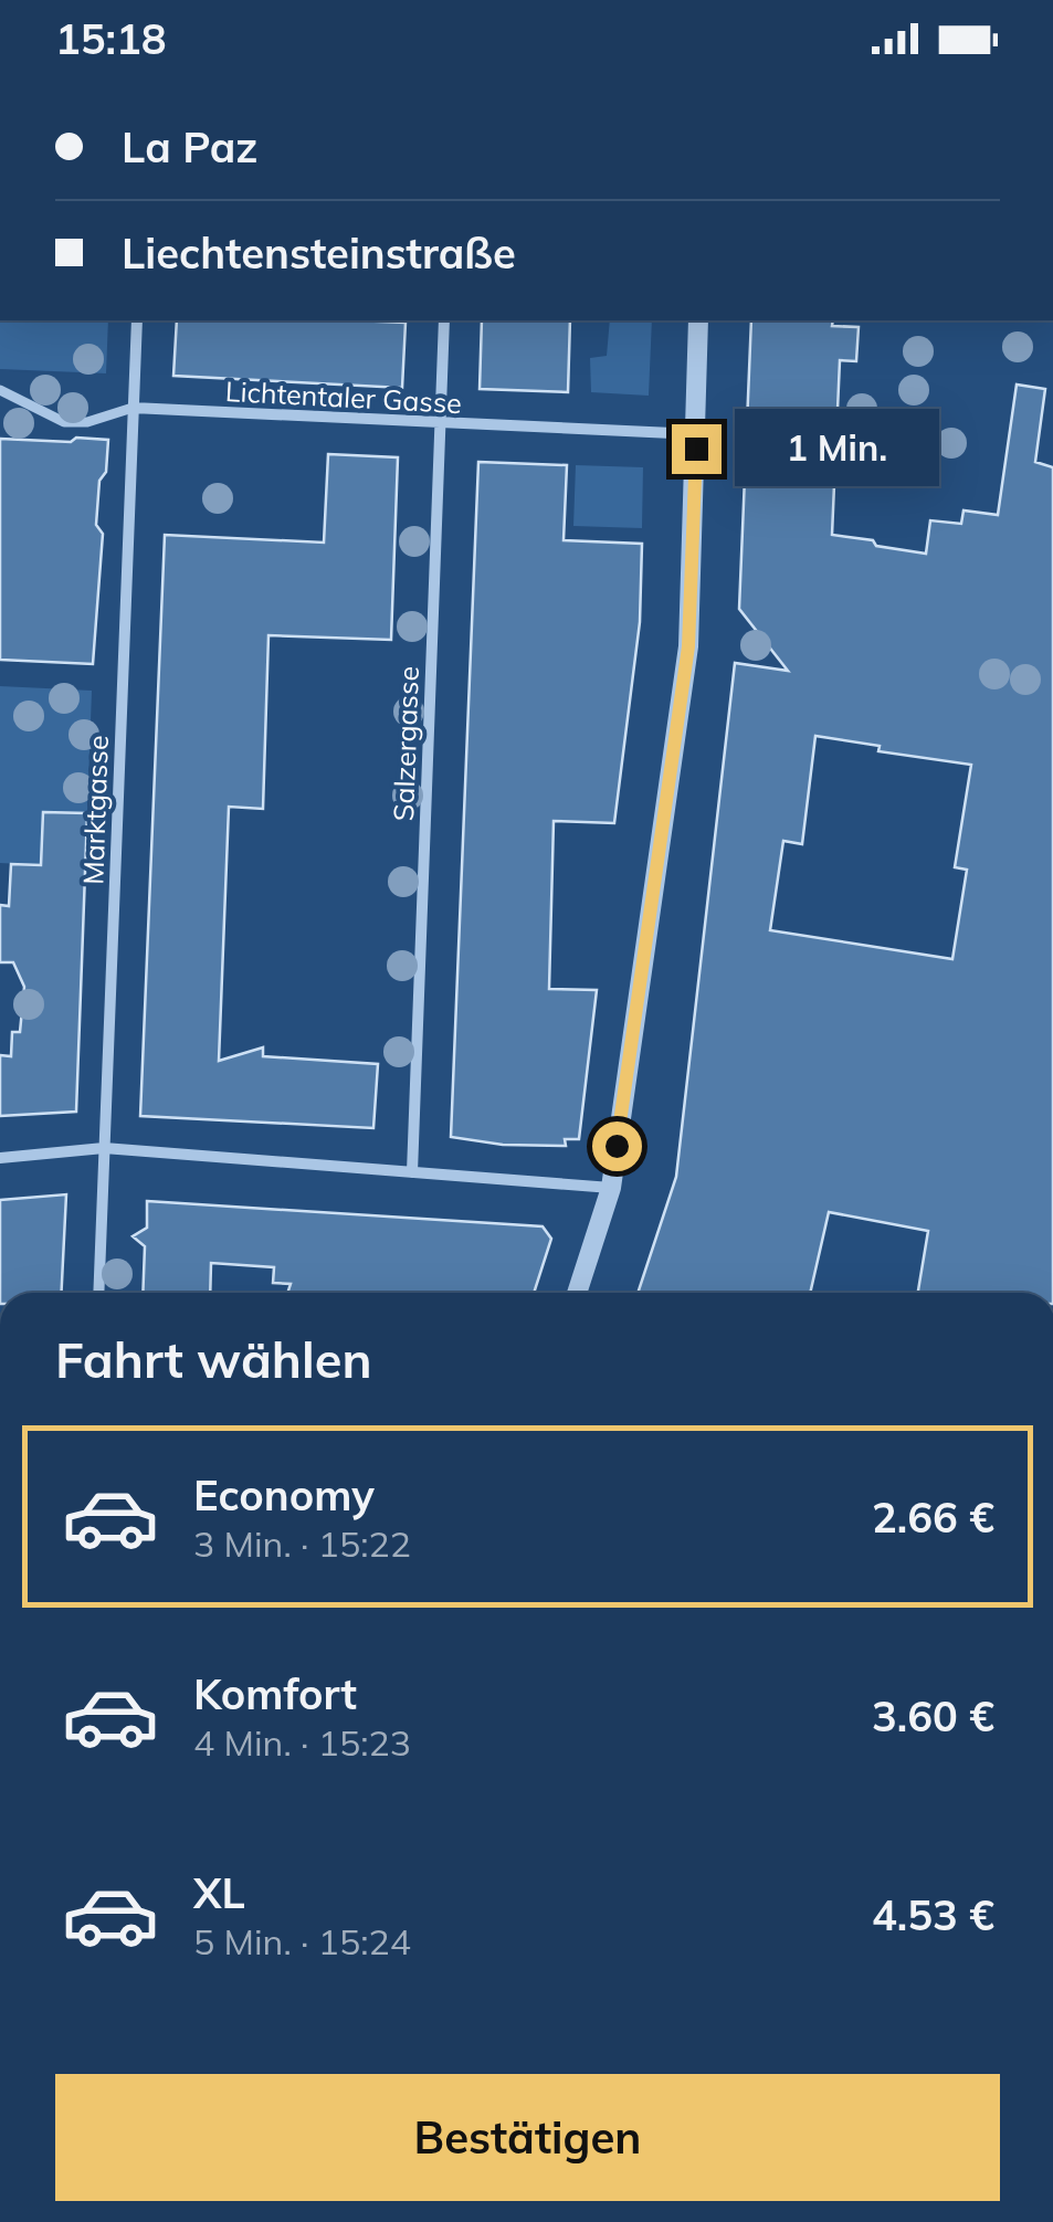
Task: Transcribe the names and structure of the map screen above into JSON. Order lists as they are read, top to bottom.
{
  "streets": {
    "street": ["Lichtentaler Gasse", "Salzergasse", "Marktgasse"]
  },
  "crossings": [
    ["Lichtentaler Gasse", "Salzergasse"],
    ["Lichtentaler Gasse", "Marktgasse"]
  ],
  "page": {
    "status": "15:18",
    "banner": ["La Paz", "Liechtensteinstraße"],
    "bubble": "1 Min.",
    "heading": "Fahrt wählen",
    "list": [
      {
        "name": "Economy",
        "note": "3 Min. · 15:22",
        "value": "2.66 €"
      },
      {
        "name": "Komfort",
        "note": "4 Min. · 15:23",
        "value": "3.60 €"
      },
      {
        "name": "XL",
        "note": "5 Min. · 15:24",
        "value": "4.53 €"
      }
    ],
    "buttons": "Bestätigen"
  }
}
